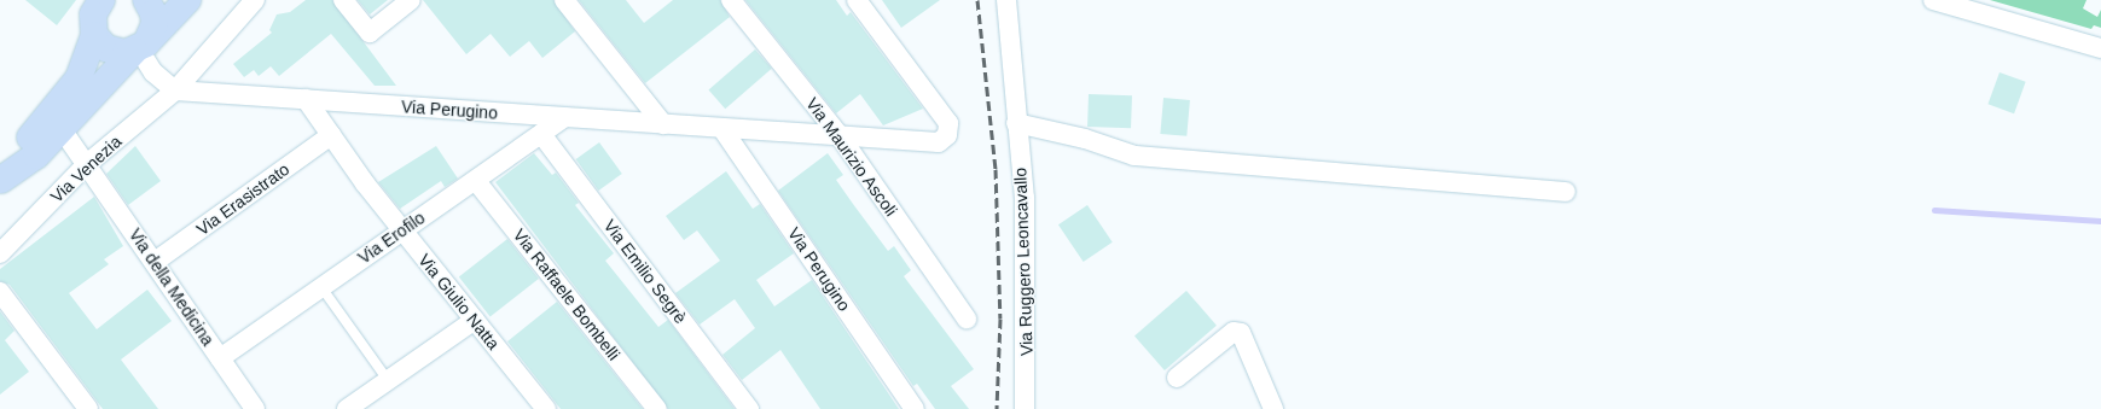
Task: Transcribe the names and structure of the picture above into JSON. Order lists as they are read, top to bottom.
{
  "streets": {
    "street": [
      "Via Perugino",
      "Via Maurizio Ascoli",
      "Via Venezia",
      "Via Erasistrato",
      "Via Erofilo",
      "Via Ruggero Leoncavallo",
      "Via Emilio Segrè",
      "Via della Medicina",
      "Via Raffaele Bombelli",
      "Via Giulio Natta"
    ]
  },
  "crossings": [
    ["Via Perugino", "Via Maurizio Ascoli"],
    ["Via Perugino", "Via Venezia"],
    ["Via Perugino", "Via Erofilo"],
    ["Via Perugino", "Via Giulio Natta"],
    ["Via Venezia", "Via della Medicina"],
    ["Via Erasistrato", "Via della Medicina"],
    ["Via Erasistrato", "Via Giulio Natta"],
    ["Via Erofilo", "Via Emilio Segrè"],
    ["Via Erofilo", "Via della Medicina"],
    ["Via Erofilo", "Via Raffaele Bombelli"],
    ["Via Erofilo", "Via Giulio Natta"]
  ]
}
